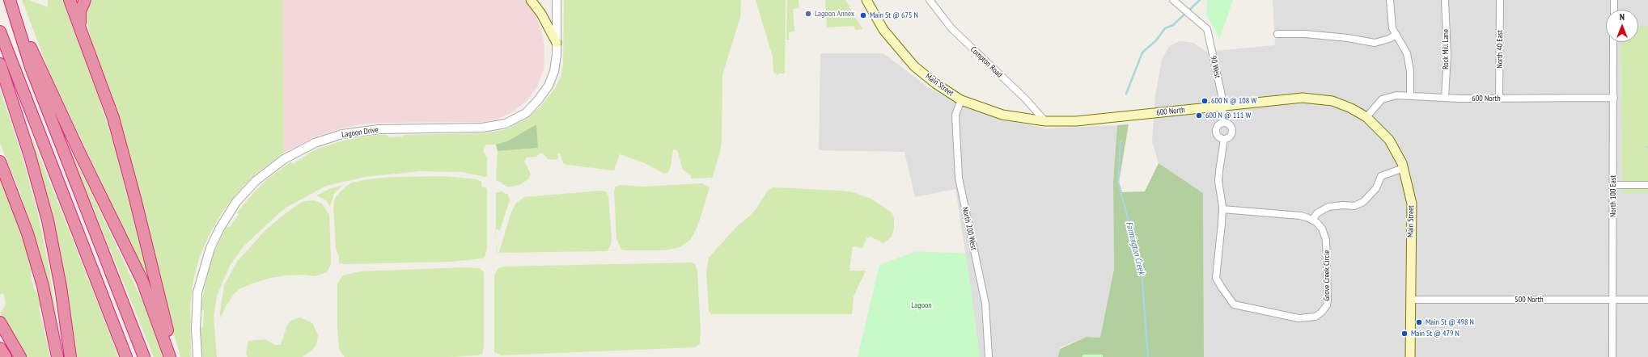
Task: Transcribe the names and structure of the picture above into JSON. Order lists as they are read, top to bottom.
{
  "streets": {
    "main road": ["Main Street", "600 North"],
    "street": [
      "Rock Mill Lane",
      "North 40 East",
      "Compton Road",
      "90 West",
      "Lagoon Drive",
      "North 100 East",
      "North 200 West",
      "Grove Creek Circle",
      "500 North"
    ]
  },
  "crossings": [
    ["Rock Mill Lane", "600 North"],
    ["North 40 East", "600 North"],
    ["Compton Road", "Main Street"],
    ["Compton Road", "600 North"],
    ["90 West", "600 North"],
    ["90 West", "Grove Creek Circle"],
    ["Main Street", "600 North"],
    ["Main Street", "North 200 West"],
    ["Main Street", "500 North"],
    ["600 North", "North 100 East"],
    ["North 100 East", "500 North"]
  ],
  "water": ["Farmington Creek"],
  "parks": ["Lagoon"],
  "places": [
    "Lagoon Annex",
    "Main St @ 675 N",
    "600 N @ 108 W",
    "600 N @ 111 W",
    "Main St @ 498 N",
    "Main St @ 479 N"
  ],
  "north": "top"
}
